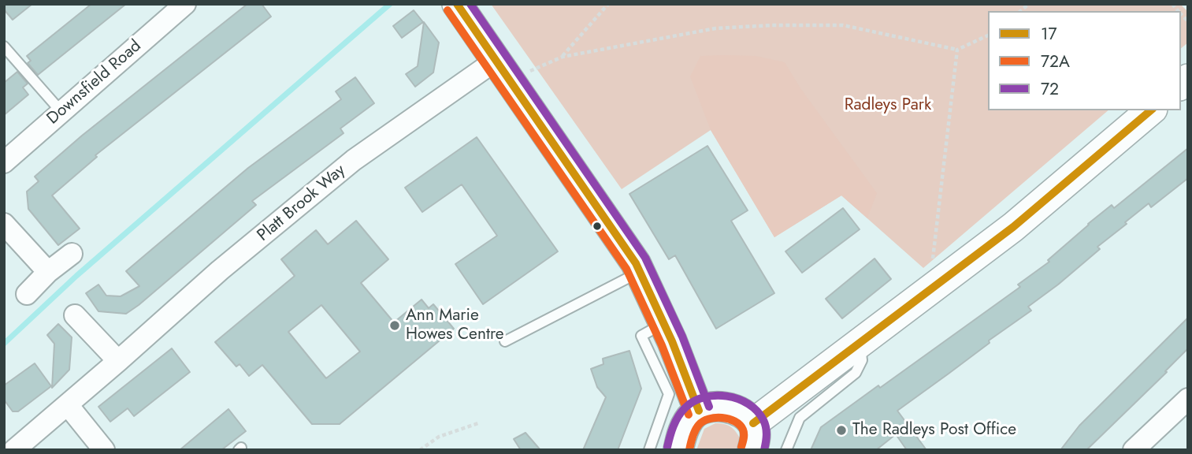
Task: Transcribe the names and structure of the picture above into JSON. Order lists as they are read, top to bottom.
{
  "streets": {
    "street": ["Downsfield Road", "Platt Brook Way"]
  },
  "parks": ["Radleys Park"],
  "places": ["Ann Marie Howes Centre", "The Radleys Post Office"],
  "lines": ["transit line 17", "transit line 72", "transit line 72A"],
  "legend": ["17", "72A", "72"]
}
